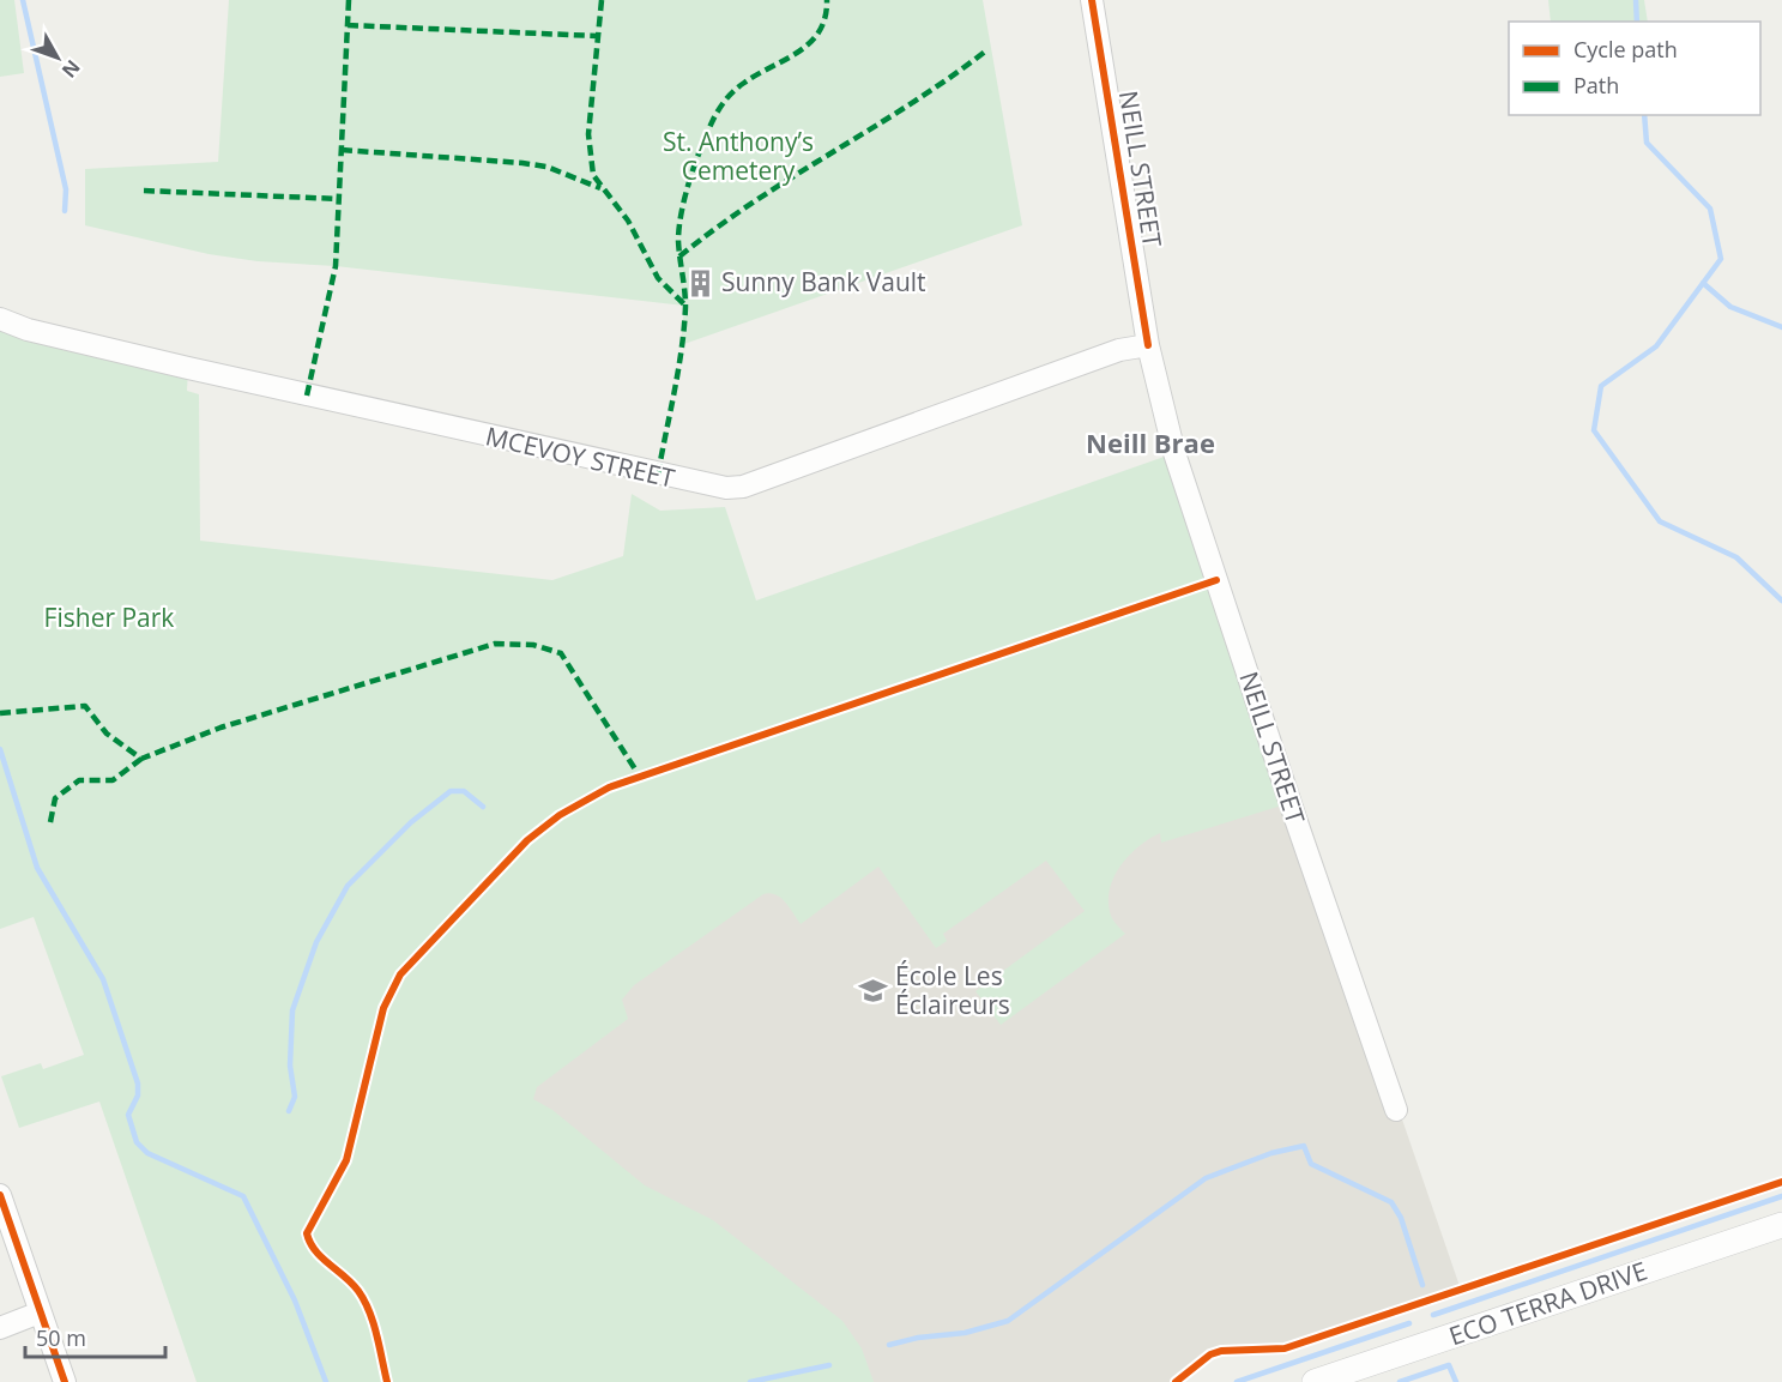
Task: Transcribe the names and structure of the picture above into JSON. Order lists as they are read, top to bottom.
{
  "streets": {
    "street": ["NEILL STREET", "MCEVOY STREET", "ECO TERRA DRIVE"]
  },
  "crossings": [
    ["NEILL STREET", "MCEVOY STREET"]
  ],
  "districts": ["Neill Brae"],
  "parks": ["St. Anthony’s Cemetery", "Fisher Park"],
  "places": {
    "building": ["Sunny Bank Vault"],
    "school or university": ["École Les Éclaireurs"]
  },
  "legend": ["Cycle path", "Path"],
  "scale_bar": "50 m",
  "north": "bottom right"
}
